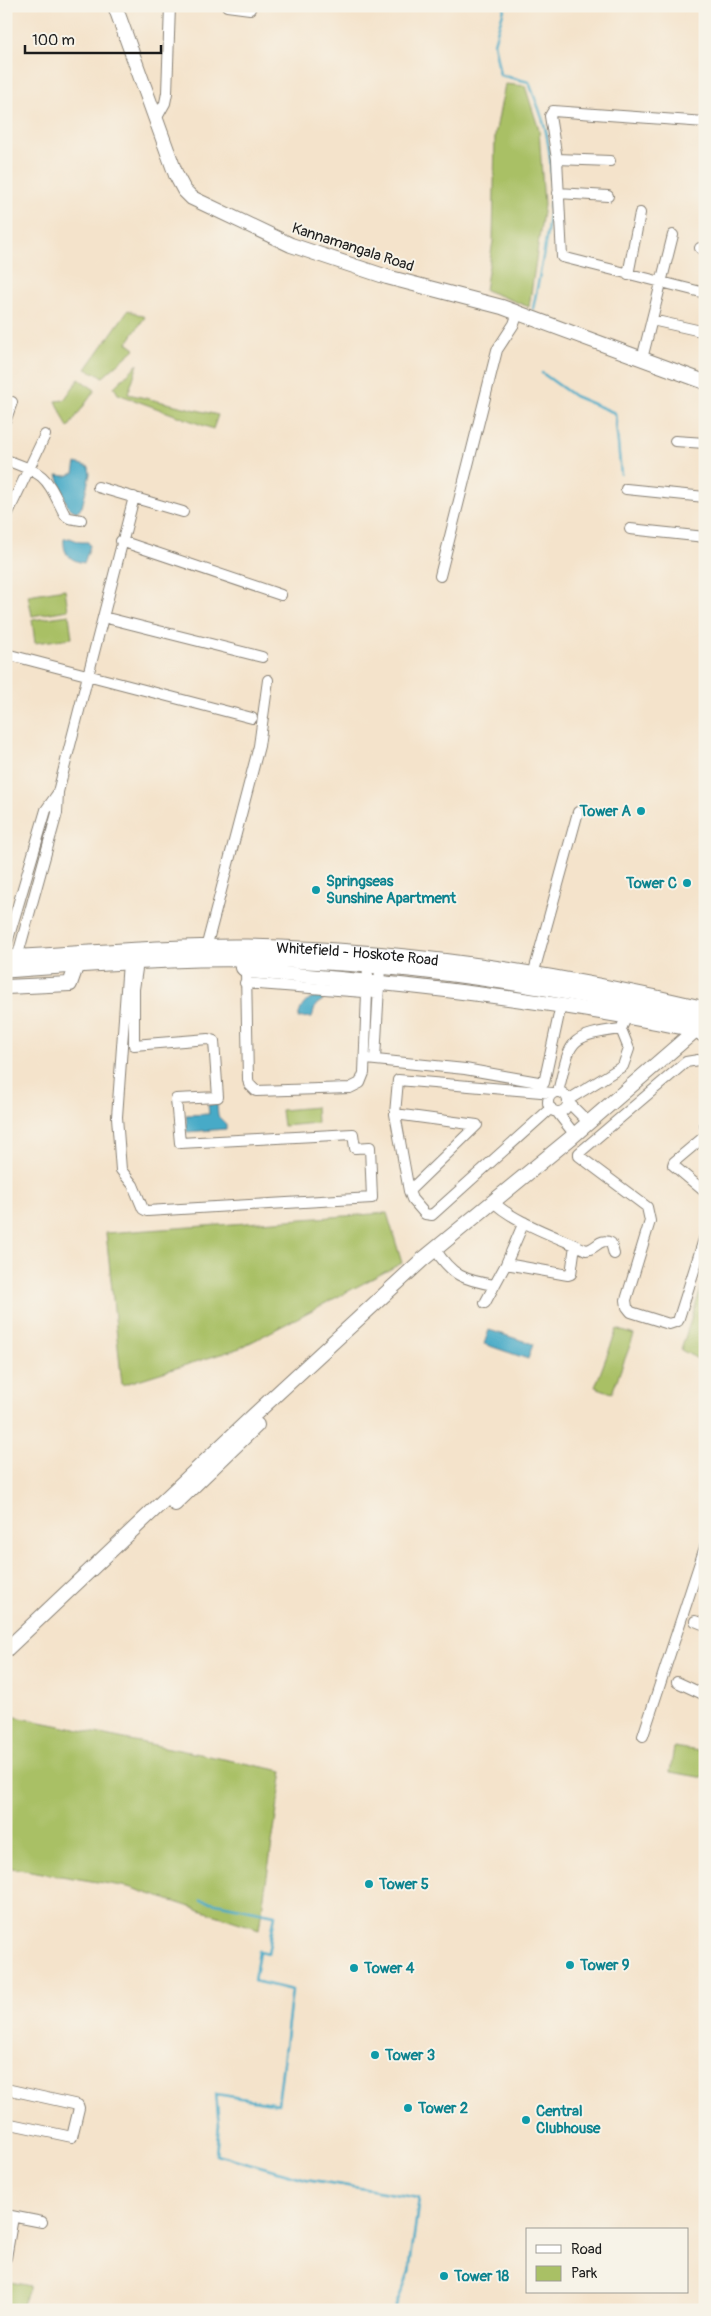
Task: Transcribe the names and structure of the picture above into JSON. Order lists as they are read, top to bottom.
{
  "streets": {
    "main road": ["Whitefield - Hoskote Road"],
    "street": ["Kannamangala Road"]
  },
  "places": [
    "Tower A",
    "Tower C",
    "Springseas Sunshine Apartment",
    "Tower 5",
    "Tower 9",
    "Tower 4",
    "Tower 3",
    "Tower 2",
    "Central Clubhouse",
    "Tower 18"
  ],
  "legend": ["Road", "Park"],
  "scale_bar": "100 m"
}
